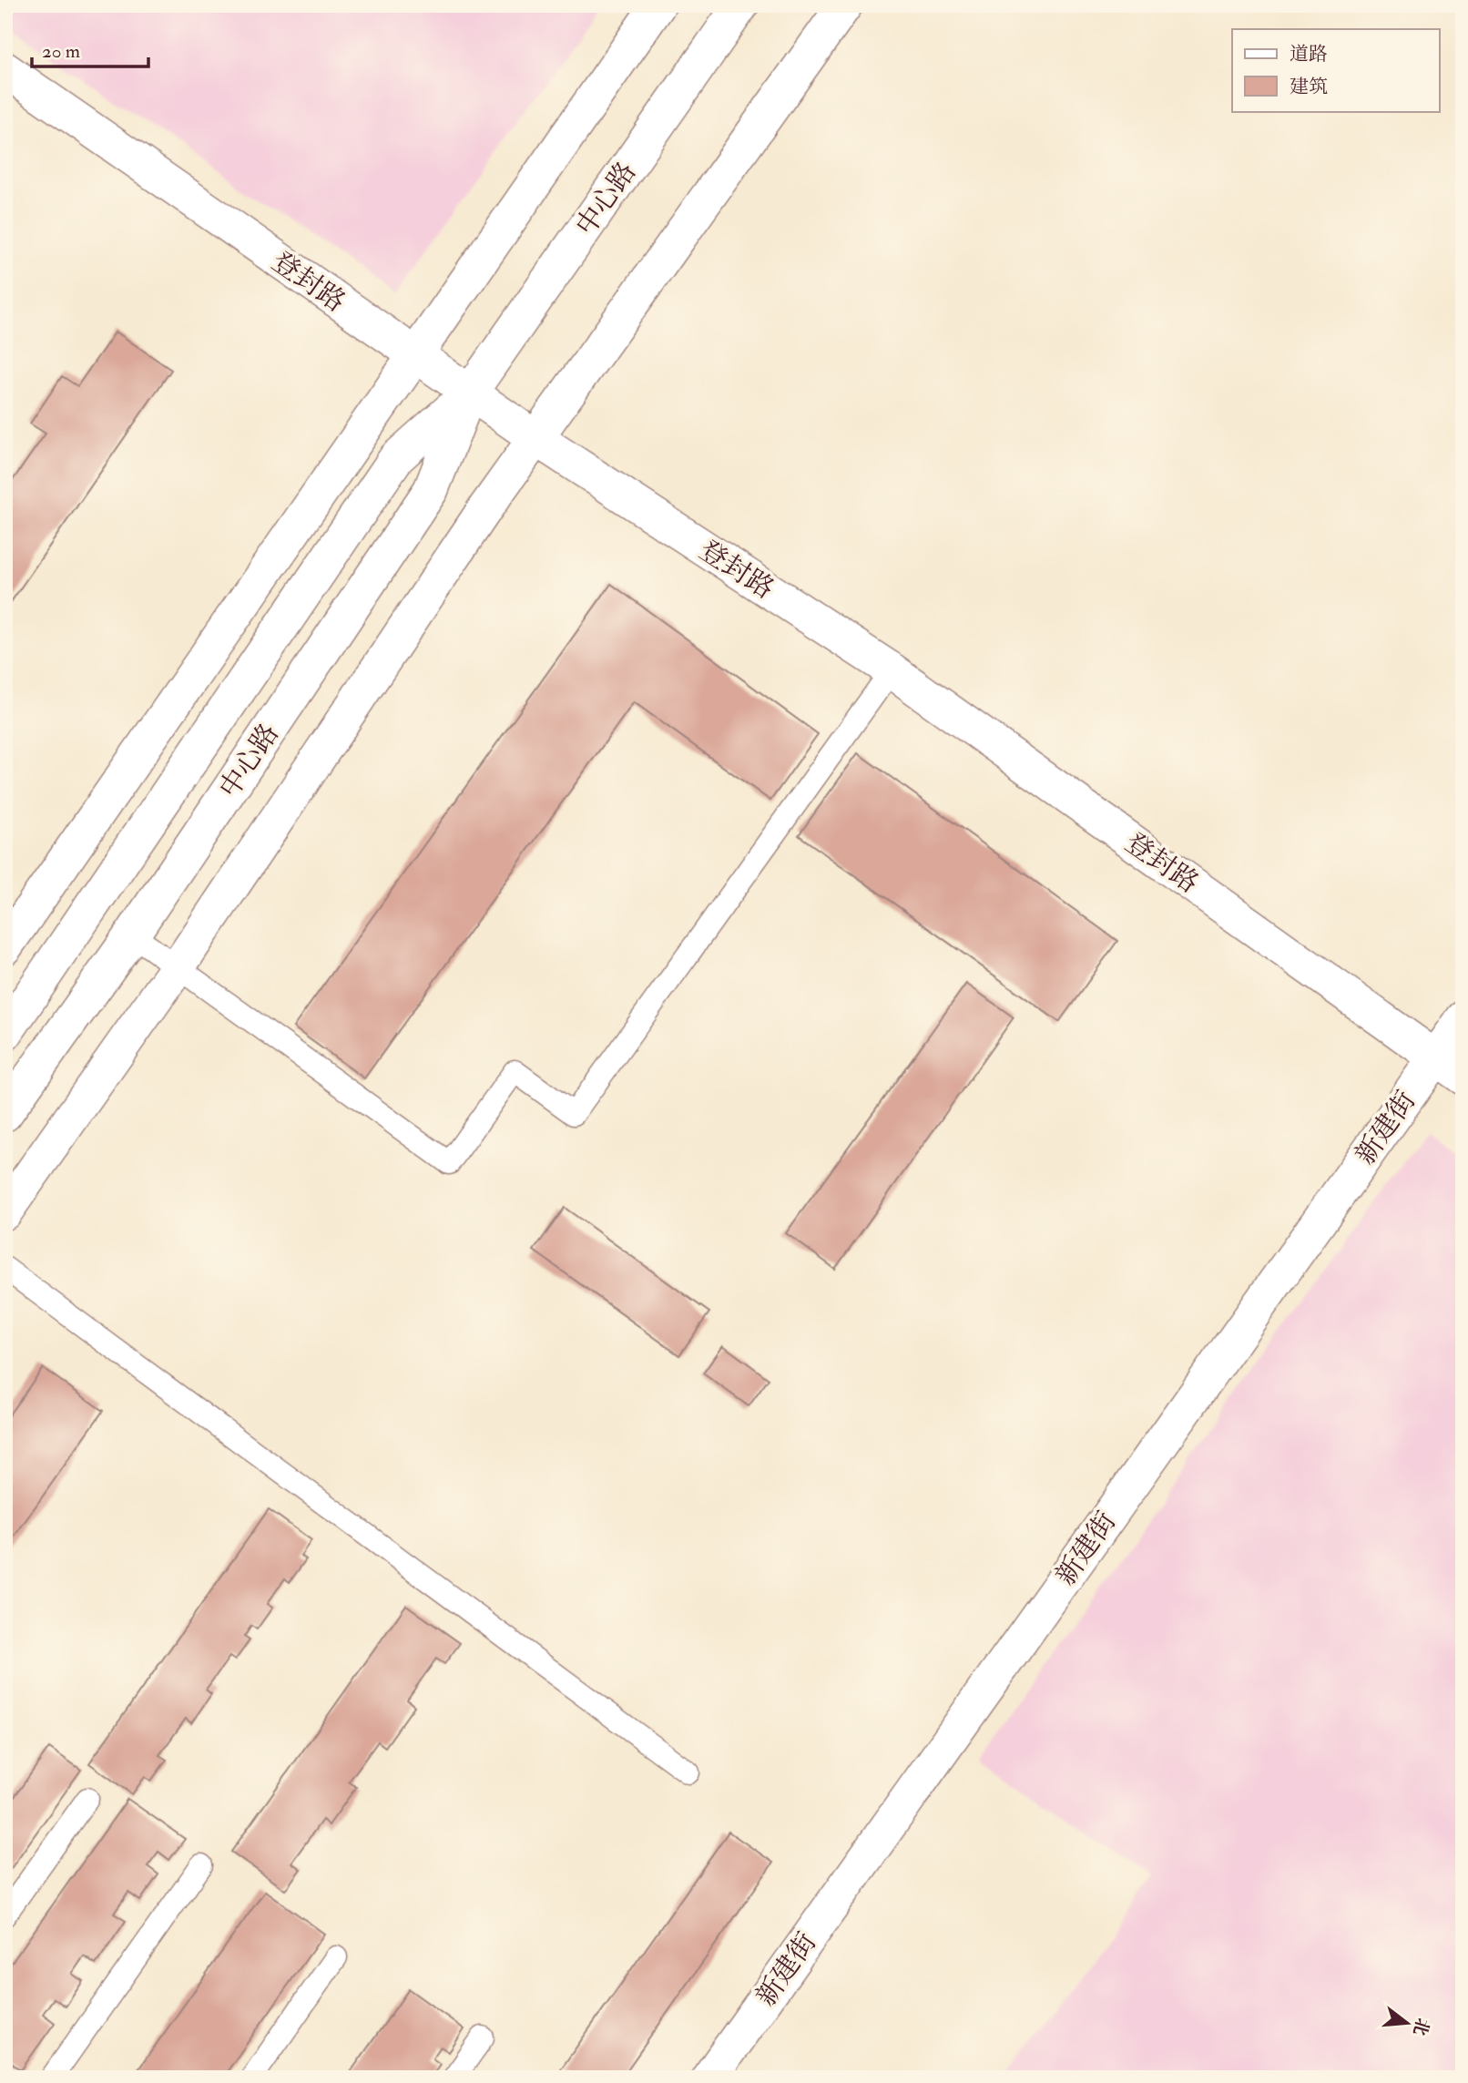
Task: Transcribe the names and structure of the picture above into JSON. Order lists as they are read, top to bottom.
{
  "streets": {
    "street": ["中心路", "登封路", "新建街"]
  },
  "crossings": [
    ["中心路", "登封路"],
    ["登封路", "新建街"]
  ],
  "legend": ["道路", "建筑"],
  "scale_bar": "20 m",
  "north": "right"
}
